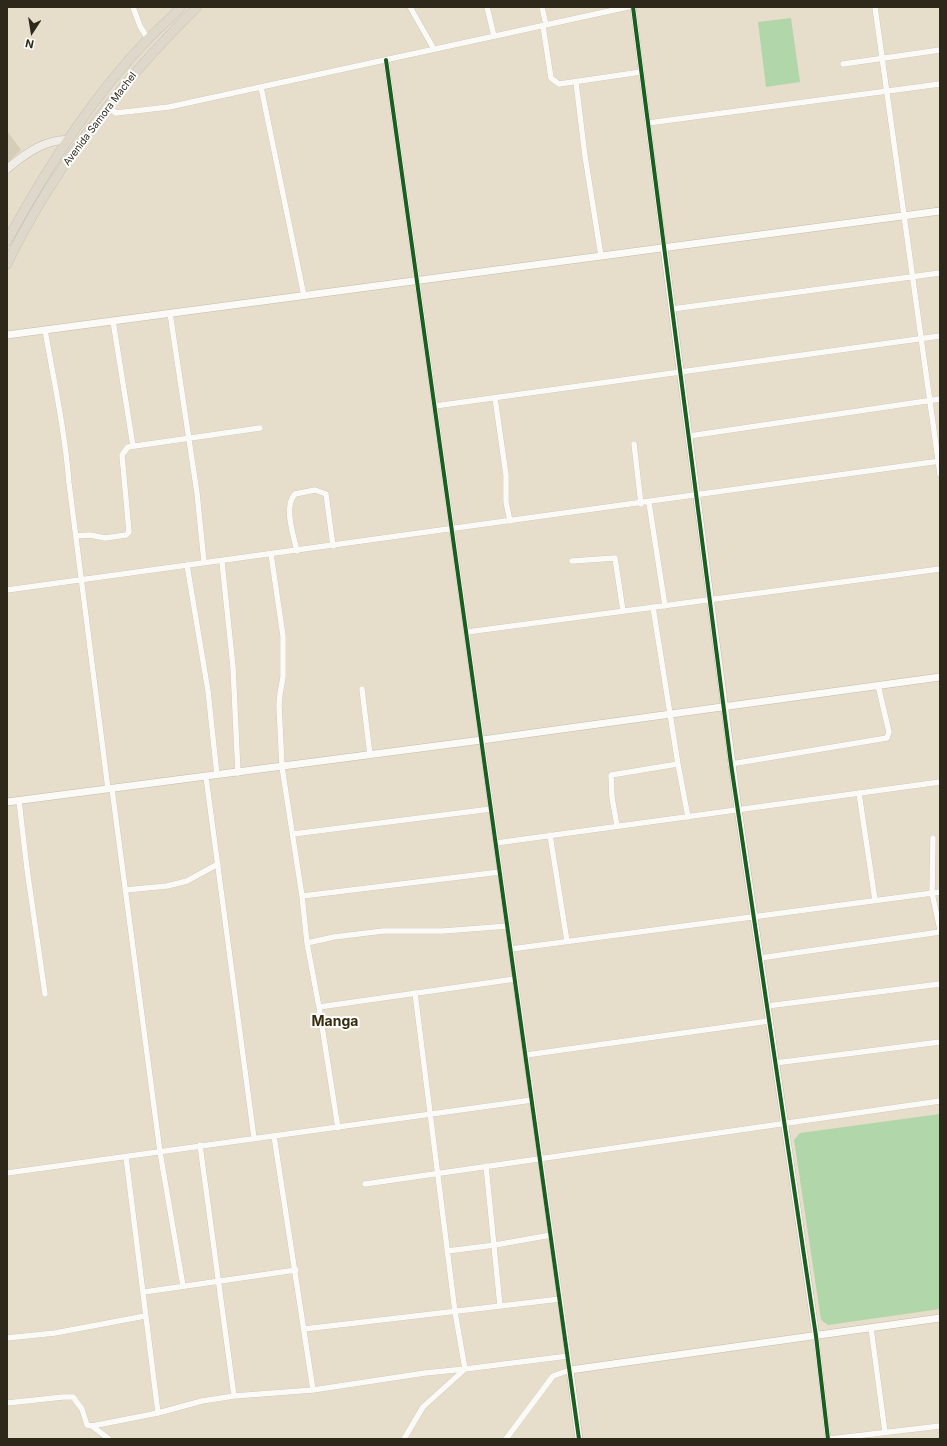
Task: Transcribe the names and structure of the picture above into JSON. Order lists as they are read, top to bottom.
{
  "streets": {
    "highway": ["Avenida Samora Machel"]
  },
  "districts": ["Manga"],
  "north": "bottom"
}
